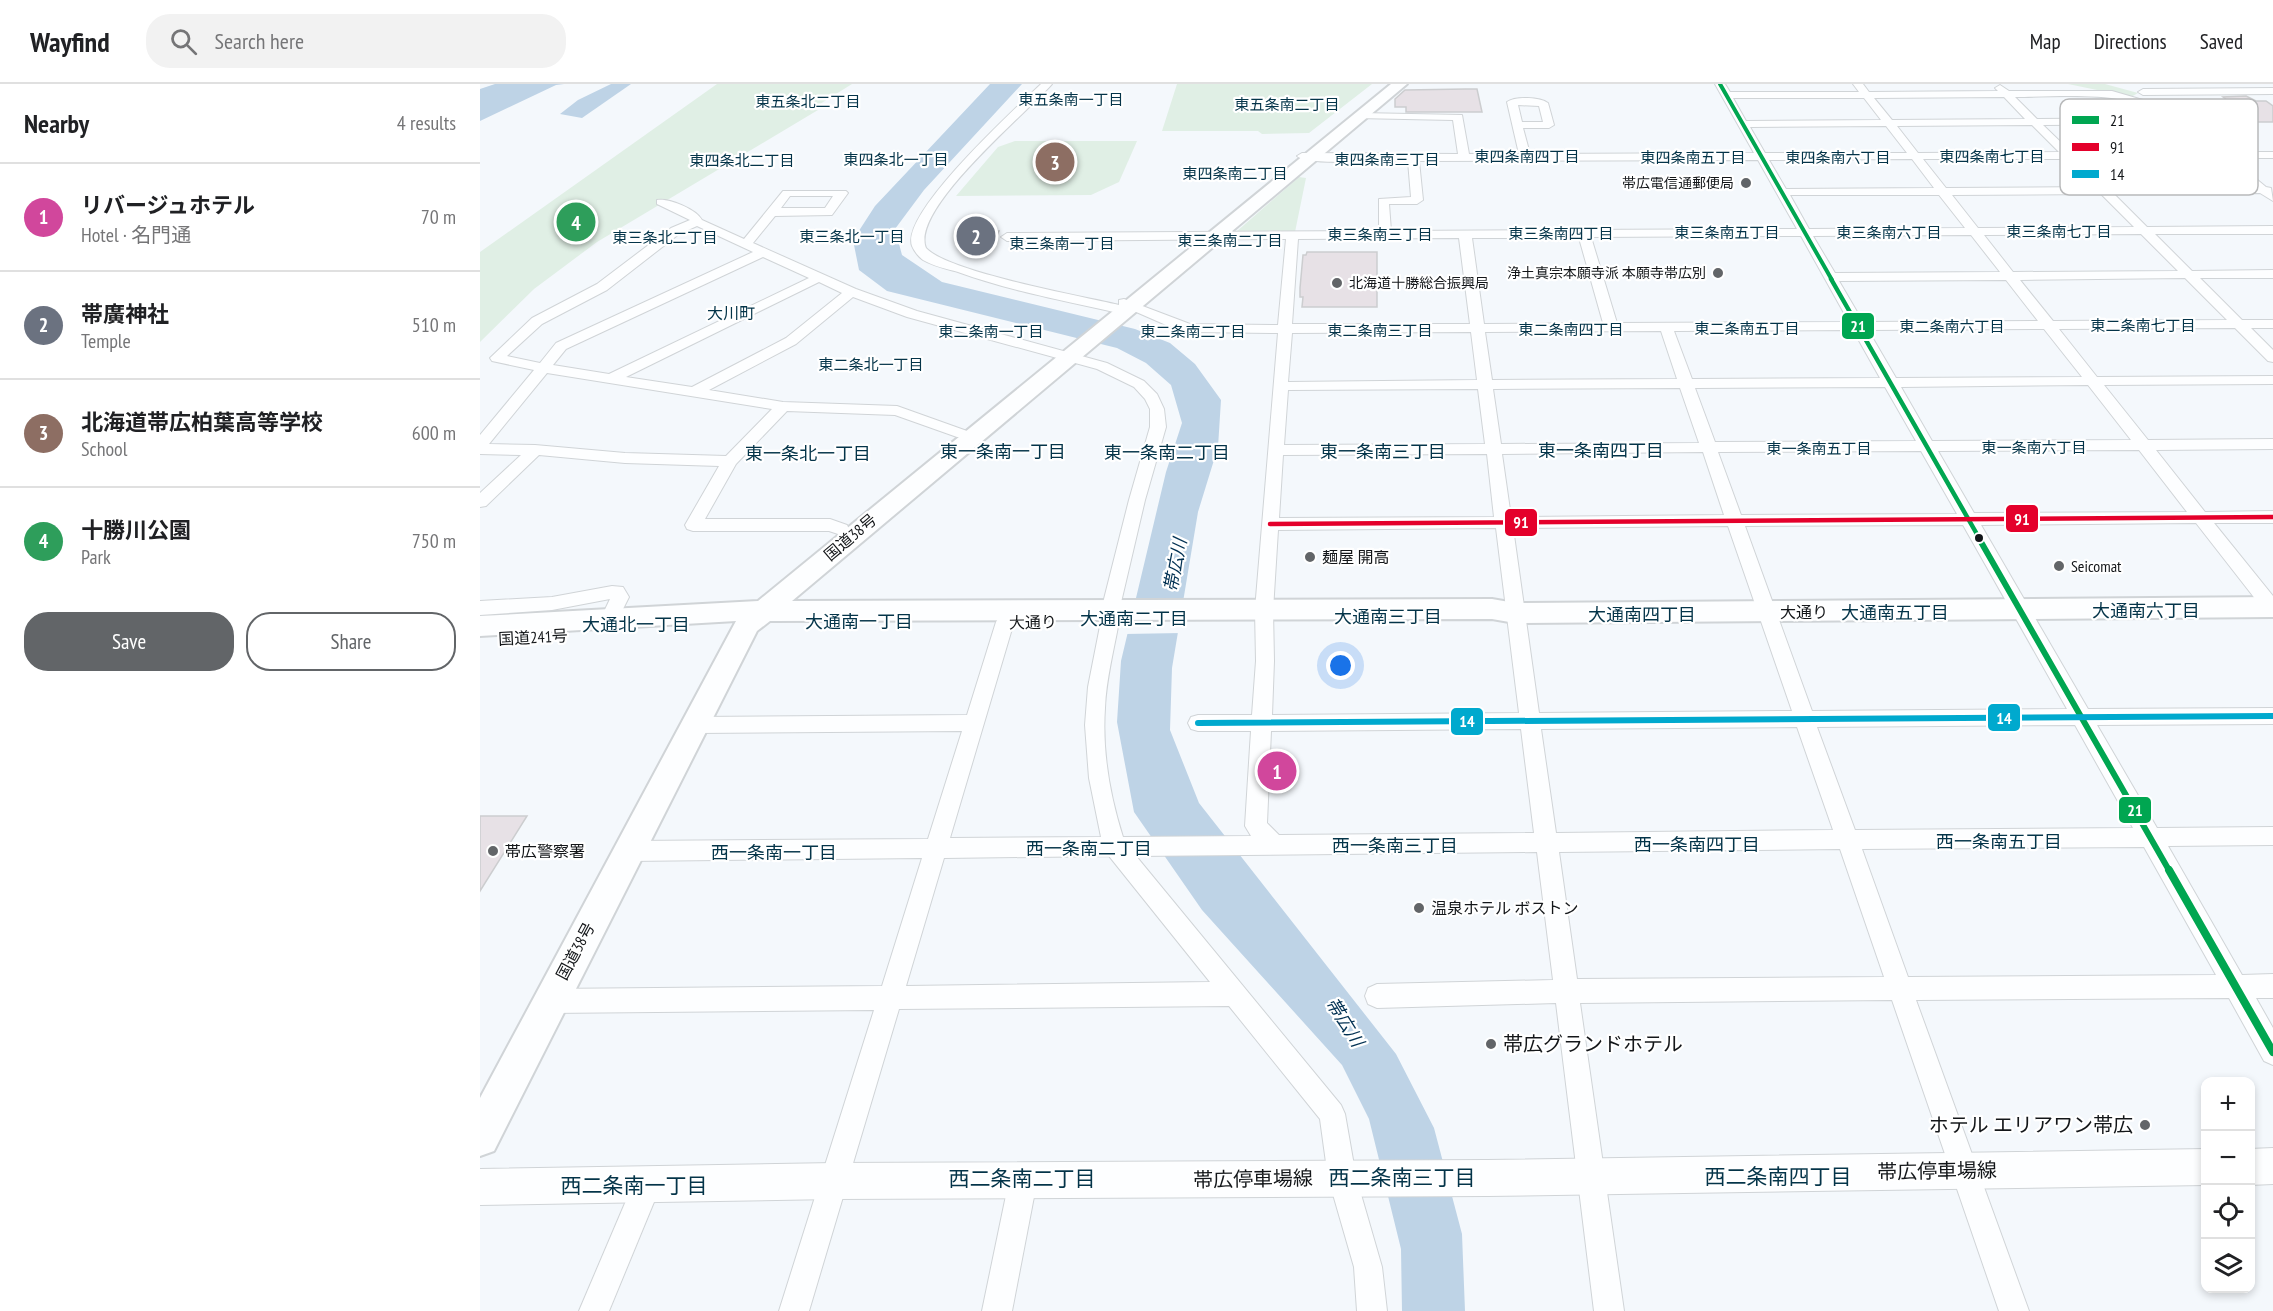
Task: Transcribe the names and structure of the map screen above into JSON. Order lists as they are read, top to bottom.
{
  "streets": {
    "highway": ["国道38号", "大通り", "国道241号"],
    "main road": ["帯広停車場線"]
  },
  "crossings": [
    ["国道38号", "大通り"],
    ["国道38号", "国道241号"],
    ["大通り", "国道241号"]
  ],
  "districts": [
    "東五条南一丁目",
    "東五条北二丁目",
    "東五条南二丁目",
    "東四条南四丁目",
    "東四条南七丁目",
    "東四条南五丁目",
    "東四条南六丁目",
    "東四条北一丁目",
    "東四条南三丁目",
    "東四条北二丁目",
    "東四条南二丁目",
    "東三条南七丁目",
    "東三条南五丁目",
    "東三条南六丁目",
    "東三条南四丁目",
    "東三条南三丁目",
    "東三条北一丁目",
    "東三条北二丁目",
    "東三条南二丁目",
    "東三条南一丁目",
    "大川町",
    "東二条南七丁目",
    "東二条南六丁目",
    "東二条南五丁目",
    "東二条南四丁目",
    "東二条南三丁目",
    "東二条南一丁目",
    "東二条南二丁目",
    "東二条北一丁目",
    "東一条南六丁目",
    "東一条南五丁目",
    "東一条南四丁目",
    "東一条南一丁目",
    "東一条南三丁目",
    "東一条南二丁目",
    "東一条北一丁目",
    "大通南六丁目",
    "大通南五丁目",
    "大通南四丁目",
    "大通南三丁目",
    "大通南二丁目",
    "大通南一丁目",
    "大通北一丁目",
    "西一条南五丁目",
    "西一条南四丁目",
    "西一条南三丁目",
    "西一条南二丁目",
    "西一条南一丁目",
    "西二条南四丁目",
    "西二条南三丁目",
    "西二条南二丁目",
    "西二条南一丁目"
  ],
  "water": ["帯広川"],
  "places": [
    "帯広電信通郵便局",
    "浄土真宗本願寺派 本願寺帯広別",
    "北海道十勝総合振興局",
    "麺屋 開高",
    "Seicomat",
    "帯広警察署",
    "温泉ホテル ボストン",
    "帯広グランドホテル",
    "ホテル エリアワン帯広"
  ],
  "lines": ["transit line 21", "transit line 91", "transit line 14"],
  "legend": ["21", "91", "14"],
  "page": {
    "header": "Wayfind",
    "search": "Search here",
    "nav": ["Map", "Directions", "Saved"],
    "heading": ["Nearby", "4 results"],
    "pins": [
      "3",
      "4",
      "2",
      "1"
    ],
    "list": [
      {
        "mark": "1",
        "name": "リバージュホテル",
        "note": "Hotel · 名門通",
        "value": "70 m"
      },
      {
        "mark": "2",
        "name": "帯廣神社",
        "note": "Temple",
        "value": "510 m"
      },
      {
        "mark": "3",
        "name": "北海道帯広柏葉高等学校",
        "note": "School",
        "value": "600 m"
      },
      {
        "mark": "4",
        "name": "十勝川公園",
        "note": "Park",
        "value": "750 m"
      }
    ],
    "buttons": ["Save", "Share"],
    "map_buttons": ["+", "−"]
  }
}
